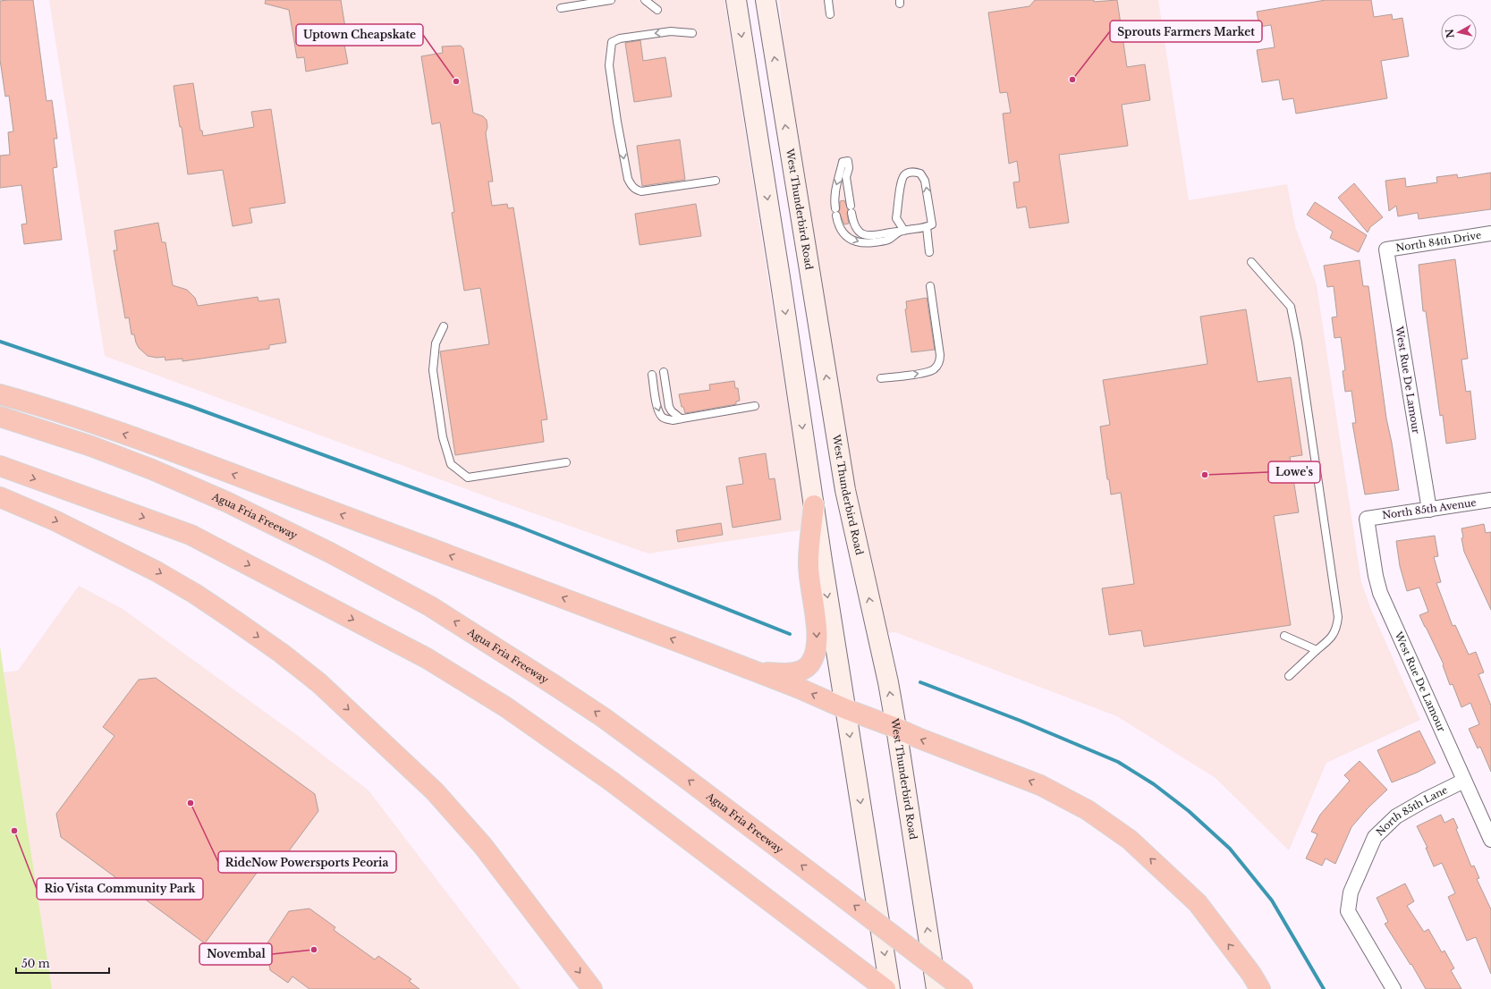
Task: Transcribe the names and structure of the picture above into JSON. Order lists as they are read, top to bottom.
{
  "streets": {
    "highway": ["Agua Fria Freeway"],
    "main road": ["West Thunderbird Road"],
    "street": [
      "North 84th Drive",
      "West Rue De Lamour",
      "North 85th Avenue",
      "North 85th Lane"
    ]
  },
  "crossings": [
    ["North 84th Drive", "West Rue De Lamour"],
    ["West Rue De Lamour", "North 85th Avenue"],
    ["West Rue De Lamour", "North 85th Lane"]
  ],
  "places": [
    "Sprouts Farmers Market",
    "Uptown Cheapskate",
    "Lowe's",
    "RideNow Powersports Peoria",
    "Rio Vista Community Park",
    "Novembal"
  ],
  "scale_bar": "50 m",
  "north": "left"
}
